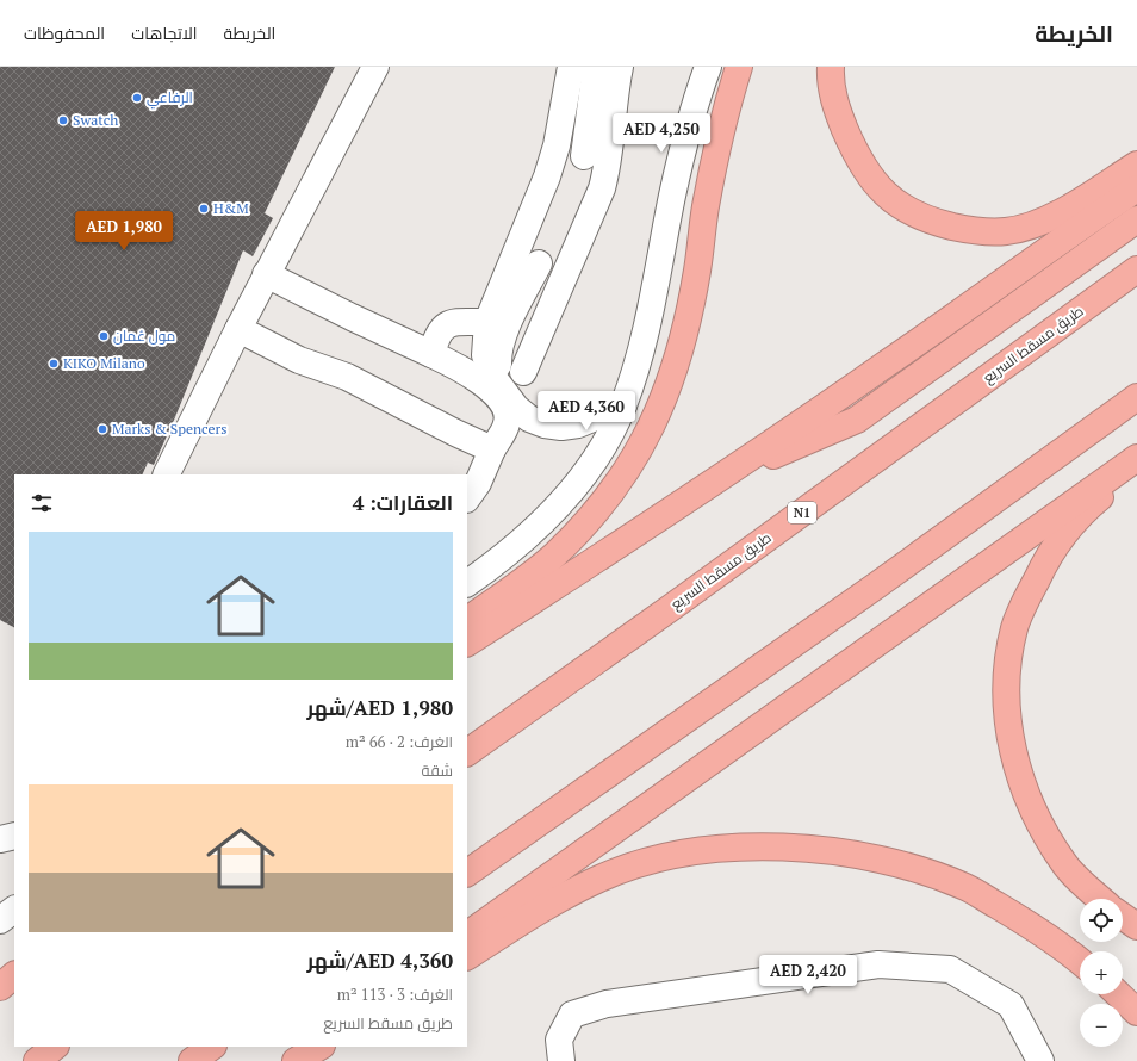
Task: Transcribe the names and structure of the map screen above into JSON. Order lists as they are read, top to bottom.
{
  "streets": {
    "highway": ["طريق مسقط السريع", "N1"]
  },
  "places": [
    "الرفاعي",
    "Swatch",
    "H&M",
    "مول عُمان",
    "KIKO Milano",
    "Marks & Spencers"
  ],
  "page": {
    "header": "الخريطة",
    "nav": ["الخريطة", "الاتجاهات", "المحفوظات"],
    "price": [
      "AED 4,250",
      "AED 1,980",
      "AED 4,360",
      "AED 2,420"
    ],
    "heading": "العقارات: 4",
    "list": [
      {
        "name": "AED 1,980/شهر",
        "note": "الغرف: 2 · 66 m² · شقة"
      },
      {
        "name": "AED 4,360/شهر",
        "note": "الغرف: 3 · 113 m² · طريق مسقط السريع"
      }
    ],
    "map_buttons": ["+", "−"]
  }
}
